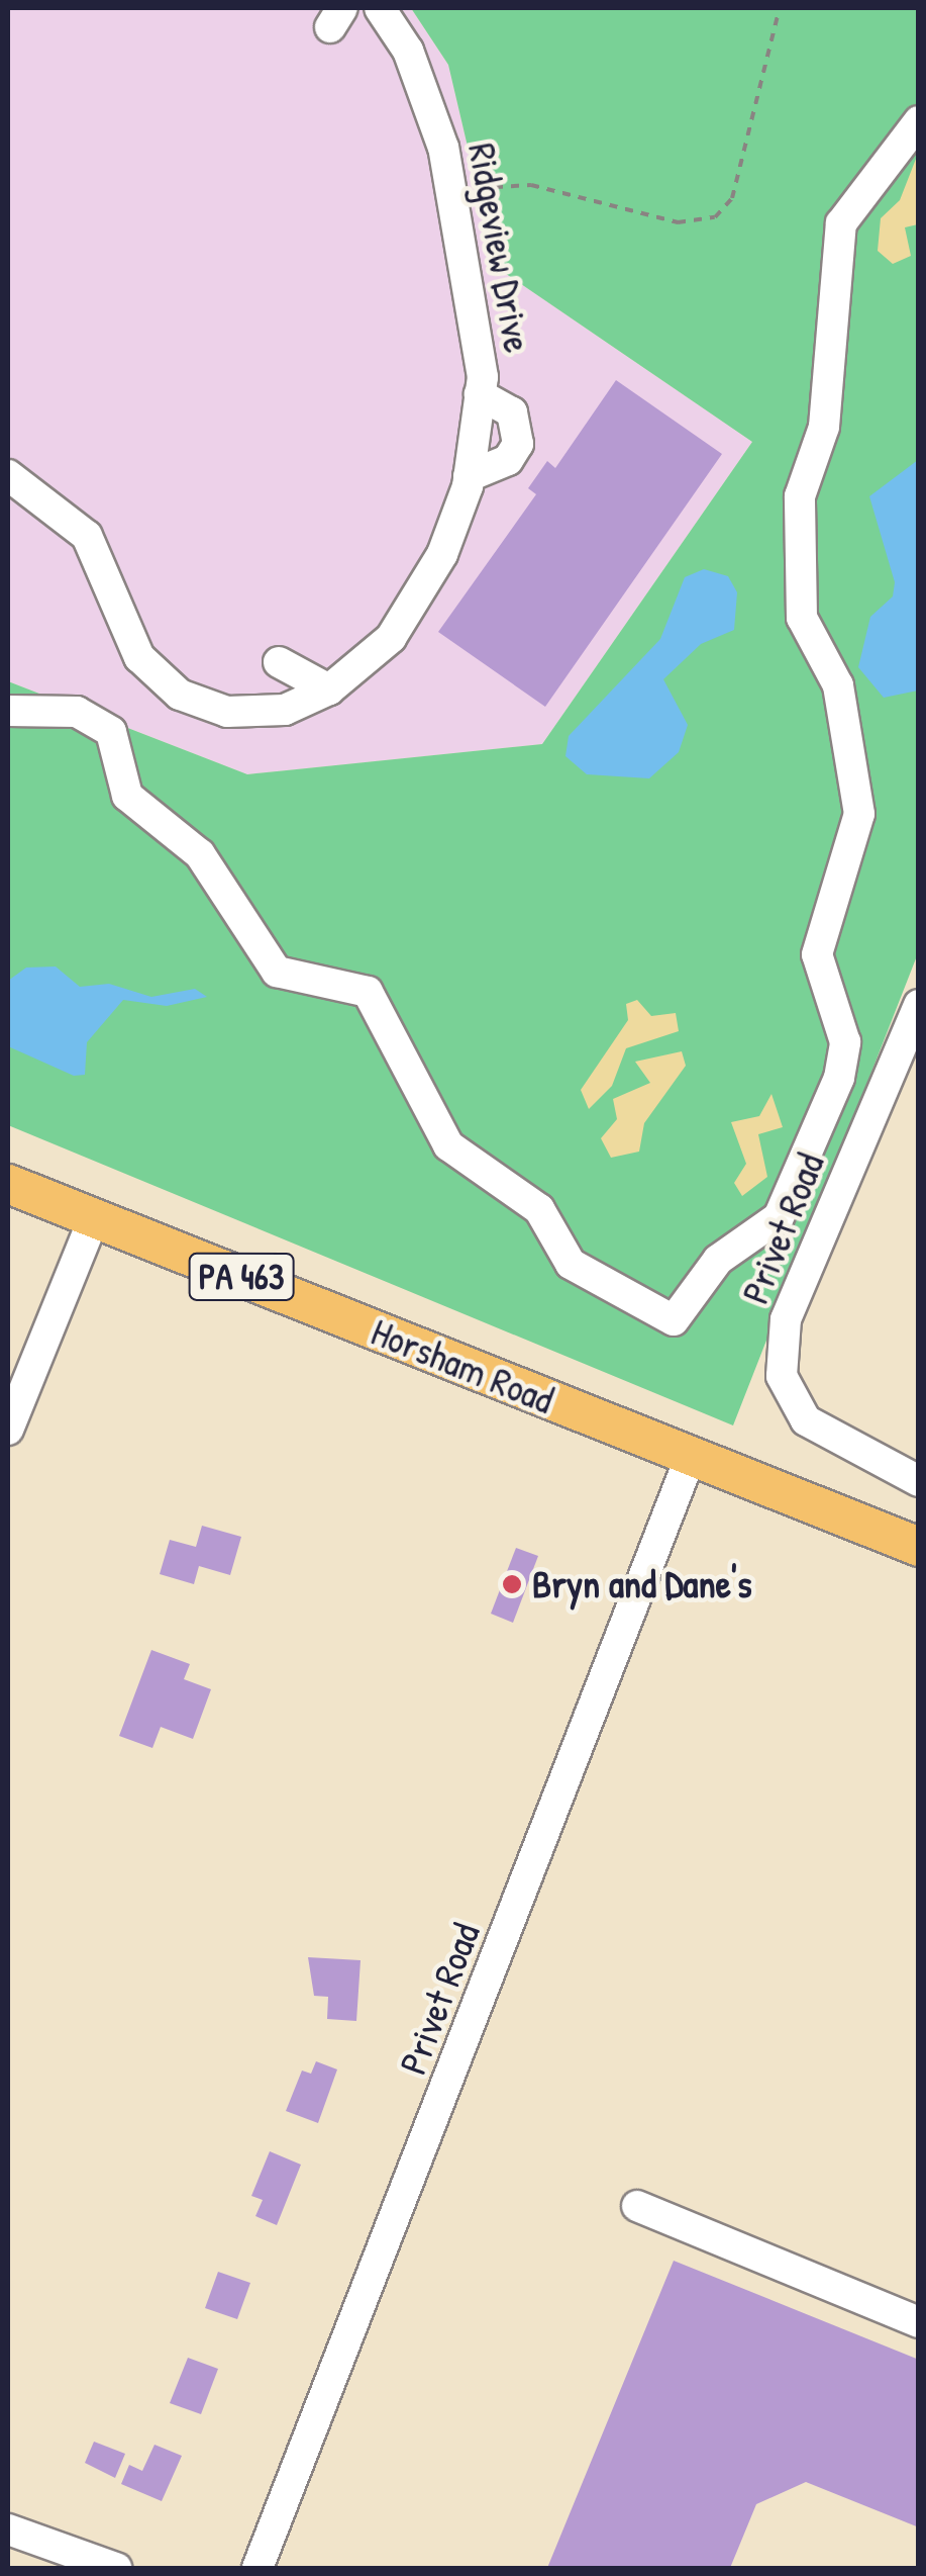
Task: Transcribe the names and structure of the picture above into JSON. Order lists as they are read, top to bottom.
{
  "streets": {
    "main road": ["PA 463", "Horsham Road"],
    "street": ["Ridgeview Drive", "Privet Road"]
  },
  "crossings": [
    ["Privet Road", "Horsham Road"]
  ],
  "places": ["Bryn and Dane's"]
}
